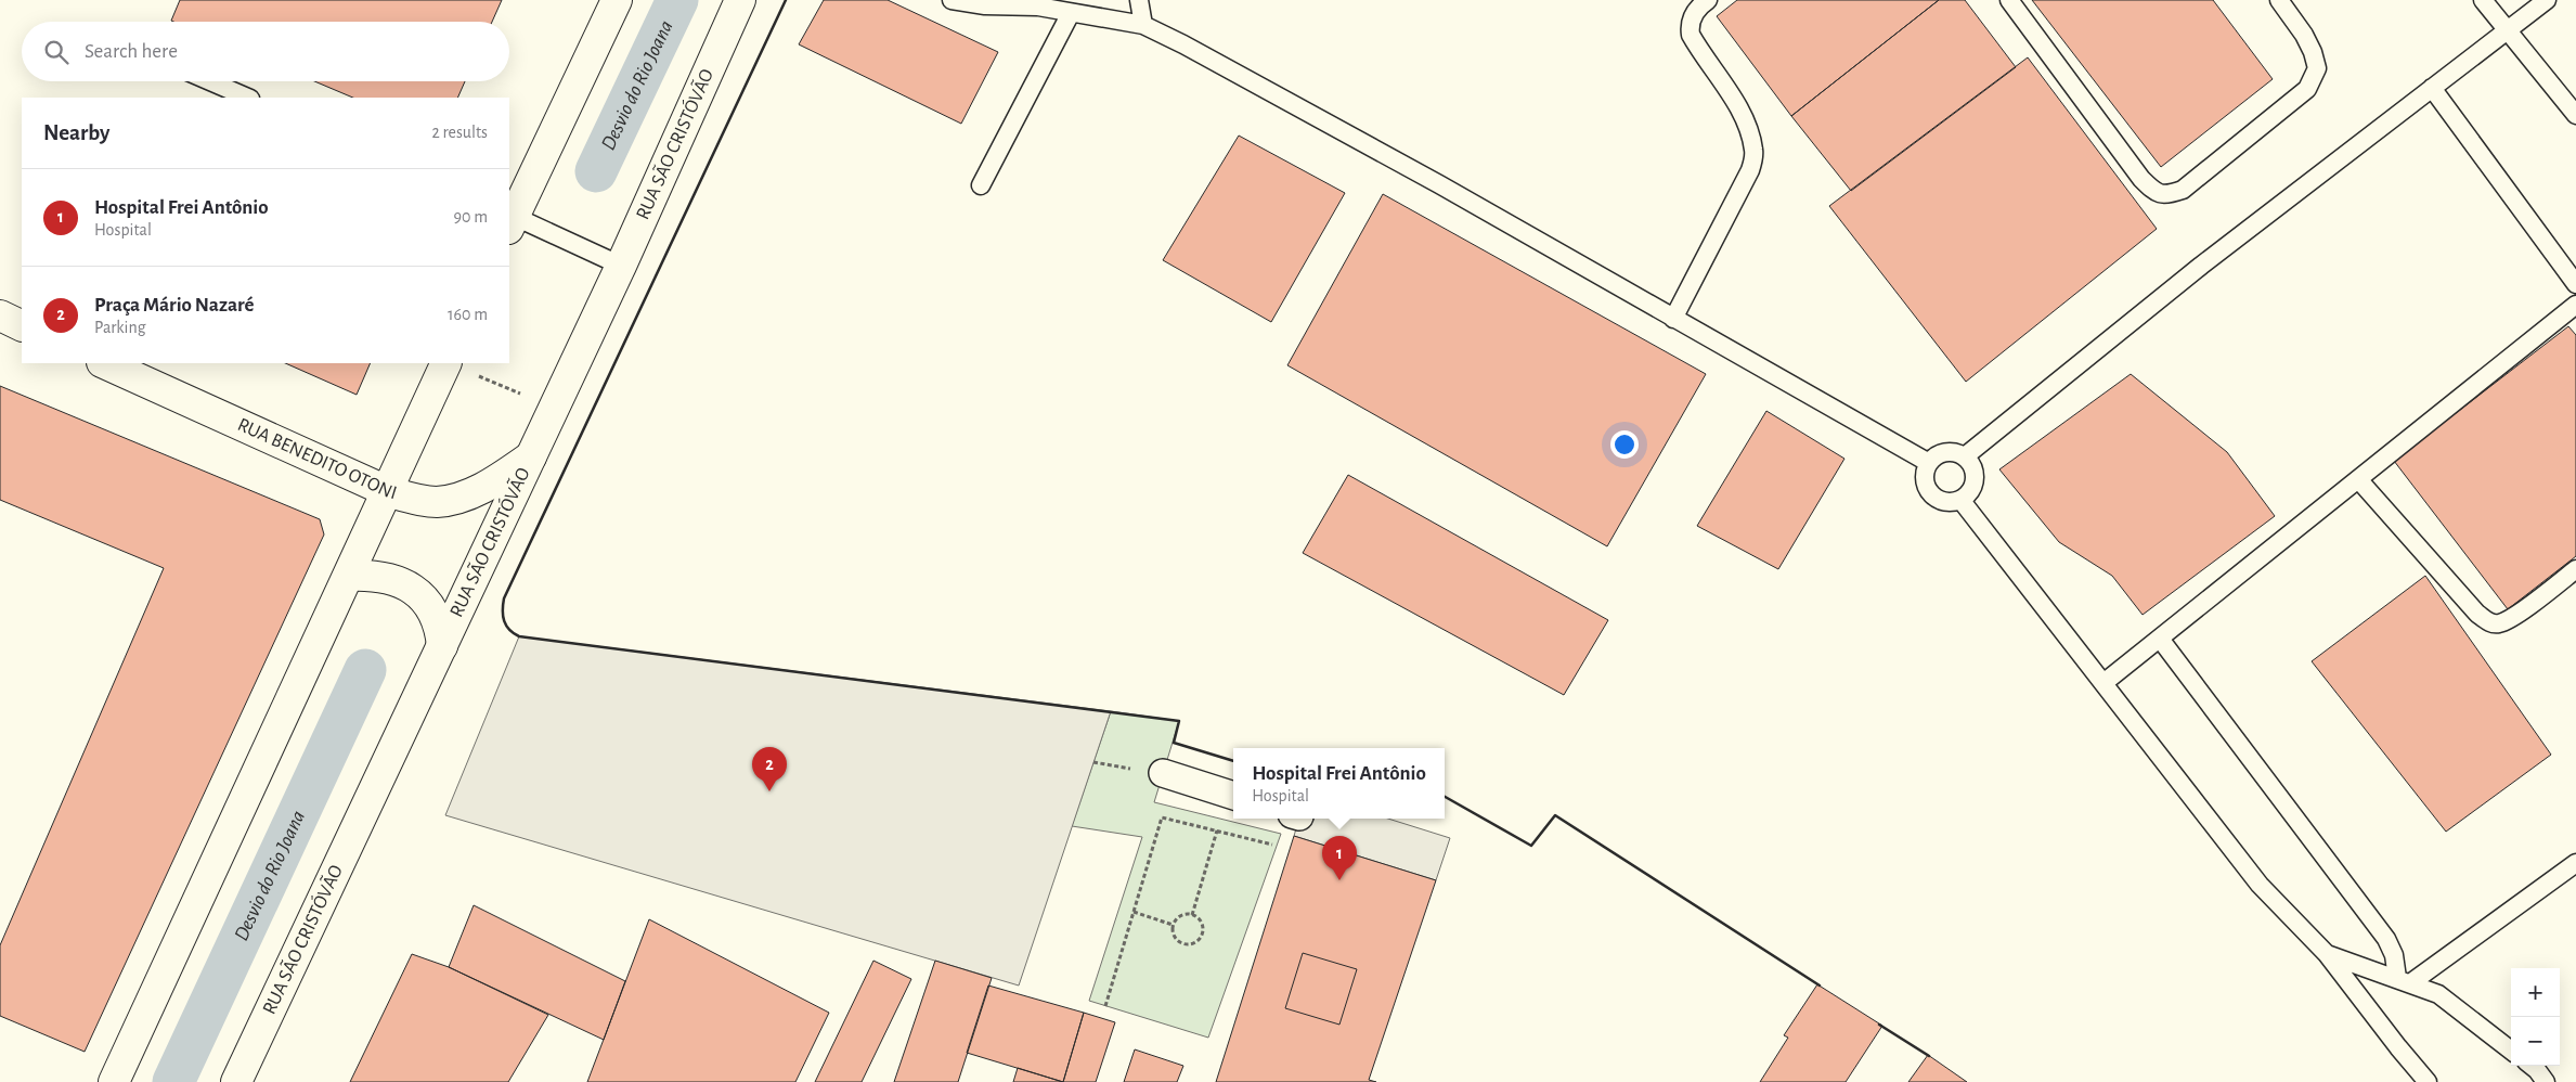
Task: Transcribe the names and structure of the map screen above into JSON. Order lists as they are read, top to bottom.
{
  "streets": {
    "street": ["RUA SÃO CRISTÓVÃO", "RUA BENEDITO OTONI"]
  },
  "crossings": [
    ["RUA SÃO CRISTÓVÃO", "RUA BENEDITO OTONI"]
  ],
  "water": ["Desvio do Rio Joana"],
  "page": {
    "search": "Search here",
    "heading": ["Nearby", "2 results"],
    "list": [
      {
        "mark": "1",
        "name": "Hospital Frei Antônio",
        "note": "Hospital",
        "value": "90 m"
      },
      {
        "mark": "2",
        "name": "Praça Mário Nazaré",
        "note": "Parking",
        "value": "160 m"
      }
    ],
    "pins": ["2", "1"],
    "popup": ["Hospital Frei Antônio", "Hospital"],
    "map_buttons": ["+", "−"]
  }
}
